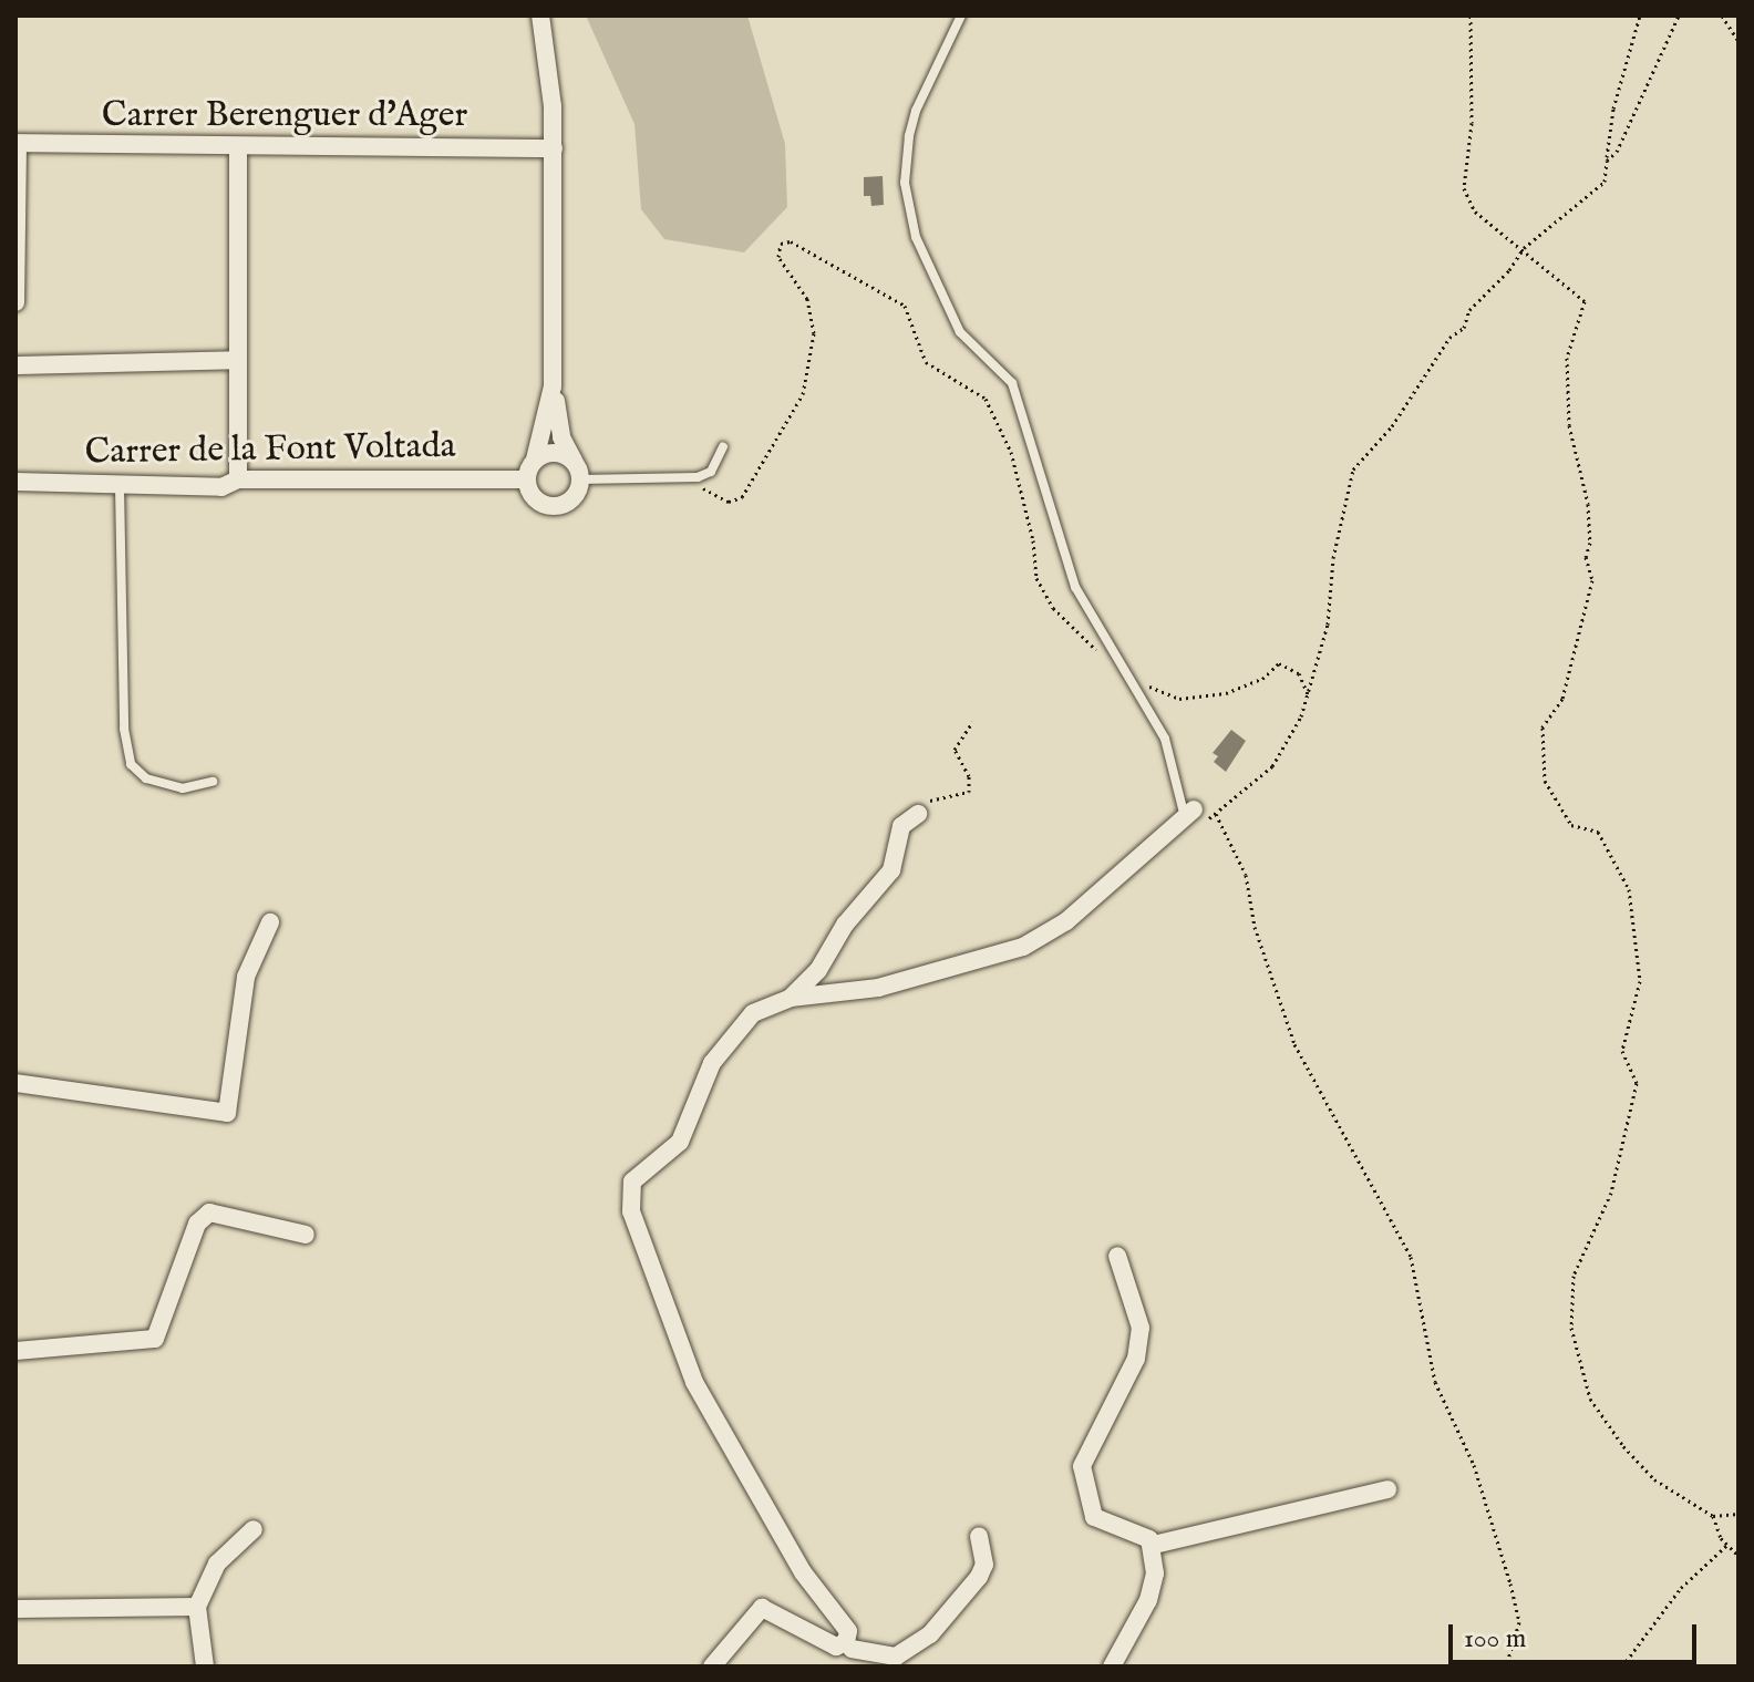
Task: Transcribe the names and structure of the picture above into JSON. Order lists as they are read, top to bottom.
{
  "streets": {
    "street": ["Carrer Berenguer d'Ager", "Carrer de la Font Voltada"]
  },
  "scale_bar": "100 m"
}
